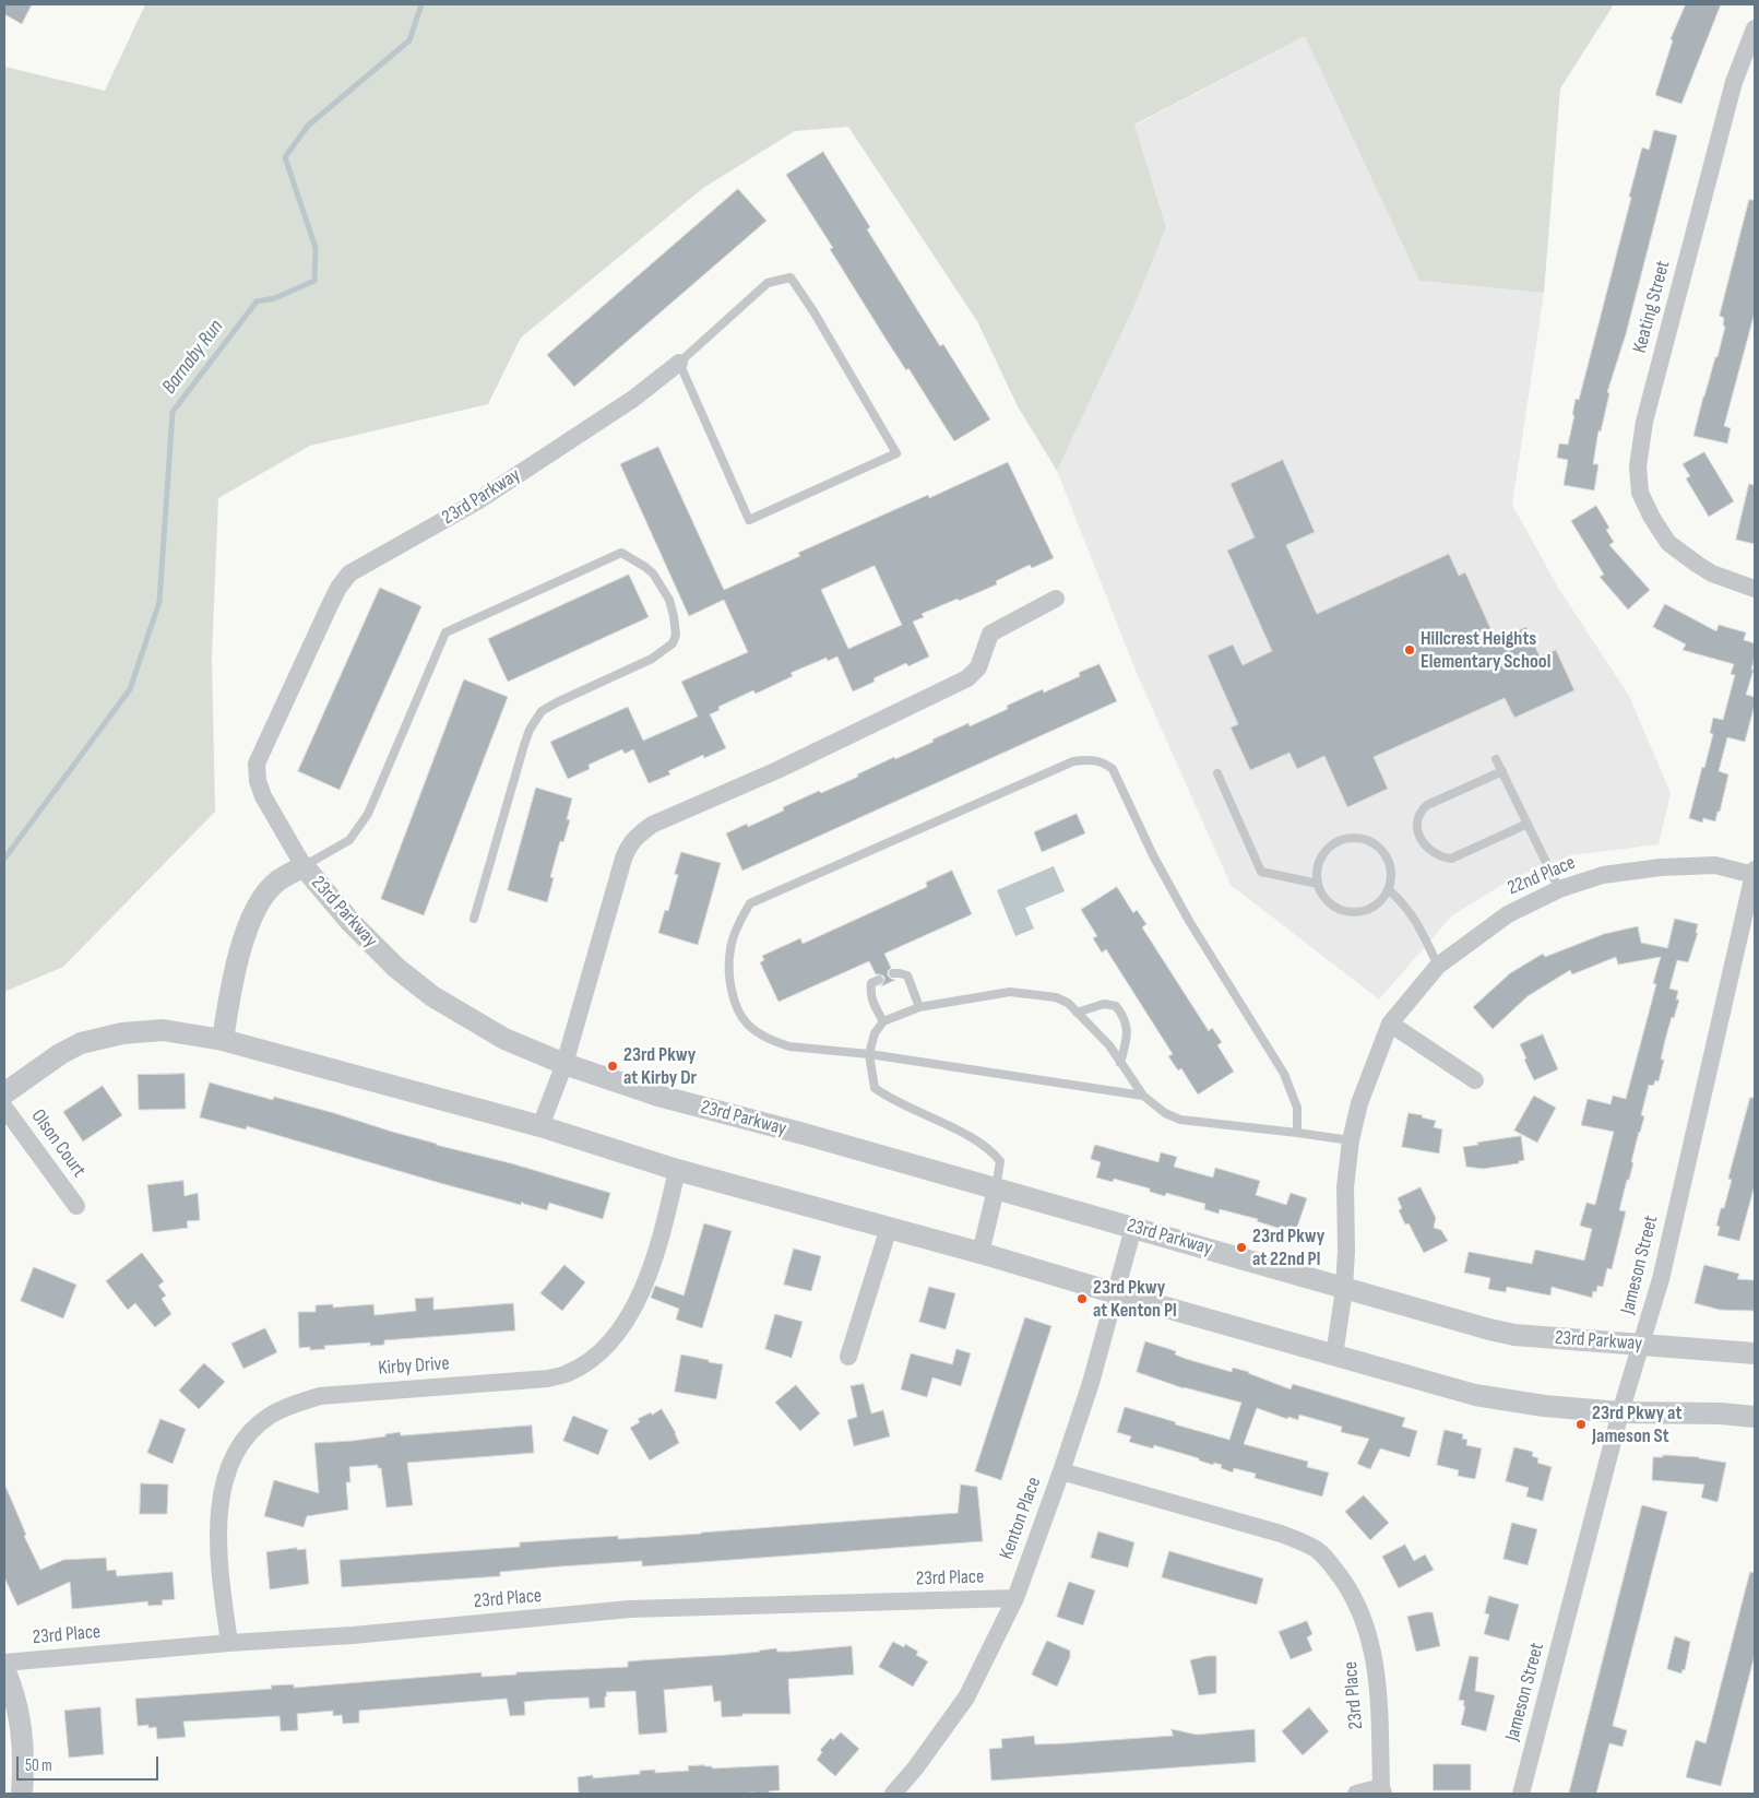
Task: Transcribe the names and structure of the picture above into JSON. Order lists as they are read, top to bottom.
{
  "streets": {
    "street": [
      "Keating Street",
      "23rd Parkway",
      "22nd Place",
      "Olson Court",
      "Jameson Street",
      "Kirby Drive",
      "Kenton Place",
      "23rd Place"
    ]
  },
  "crossings": [
    ["23rd Parkway", "22nd Place"],
    ["23rd Parkway", "Jameson Street"],
    ["23rd Parkway", "Kenton Place"],
    ["22nd Place", "Jameson Street"],
    ["Kirby Drive", "23rd Place"],
    ["Kenton Place", "23rd Place"]
  ],
  "water": ["Barnaby Run"],
  "places": [
    "Hillcrest Heights Elementary School",
    "23rd Pkwy at Kirby Dr",
    "23rd Pkwy at 22nd Pl",
    "23rd Pkwy at Kenton Pl",
    "23rd Pkwy at Jameson St"
  ],
  "scale_bar": "50 m"
}
